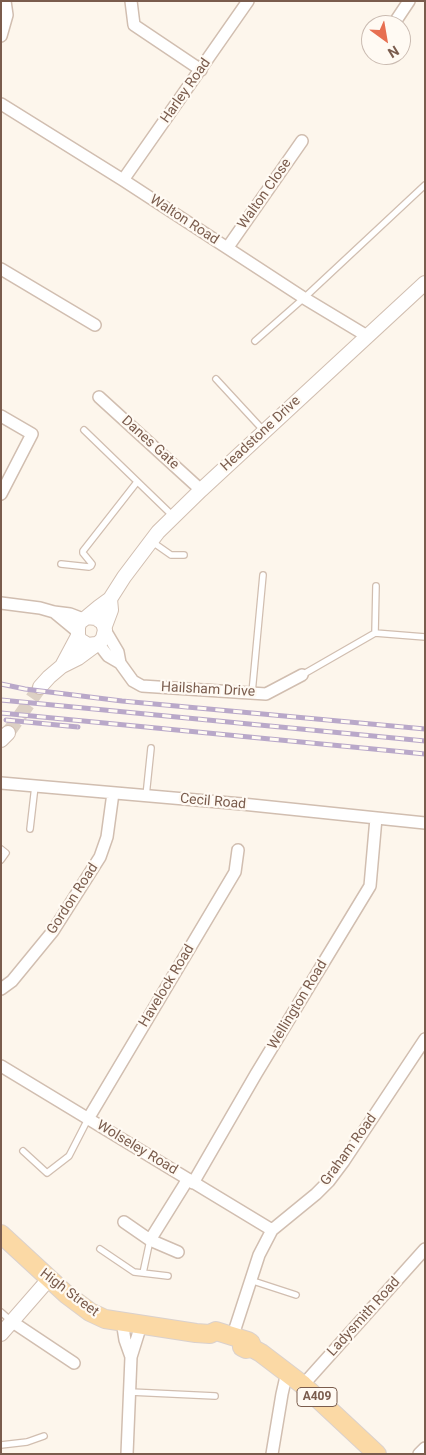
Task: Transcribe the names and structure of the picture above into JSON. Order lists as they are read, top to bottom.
{
  "streets": {
    "main road": ["High Street", "A409"],
    "street": [
      "Harley Road",
      "Walton Close",
      "Walton Road",
      "Headstone Drive",
      "Danes Gate",
      "Hailsham Drive",
      "Cecil Road",
      "Gordon Road",
      "Havelock Road",
      "Wellington Road",
      "Wolseley Road",
      "Graham Road",
      "Ladysmith Road"
    ]
  },
  "crossings": [
    ["Harley Road", "Walton Road"],
    ["Walton Close", "Walton Road"],
    ["Walton Road", "Headstone Drive"],
    ["Headstone Drive", "Danes Gate"],
    ["Headstone Drive", "Hailsham Drive"],
    ["Cecil Road", "Gordon Road"],
    ["Cecil Road", "Wellington Road"],
    ["Havelock Road", "Wolseley Road"],
    ["Wellington Road", "Wolseley Road"],
    ["Wolseley Road", "Graham Road"],
    ["Graham Road", "High Street"],
    ["High Street", "Ladysmith Road"]
  ],
  "north": "bottom right"
}
